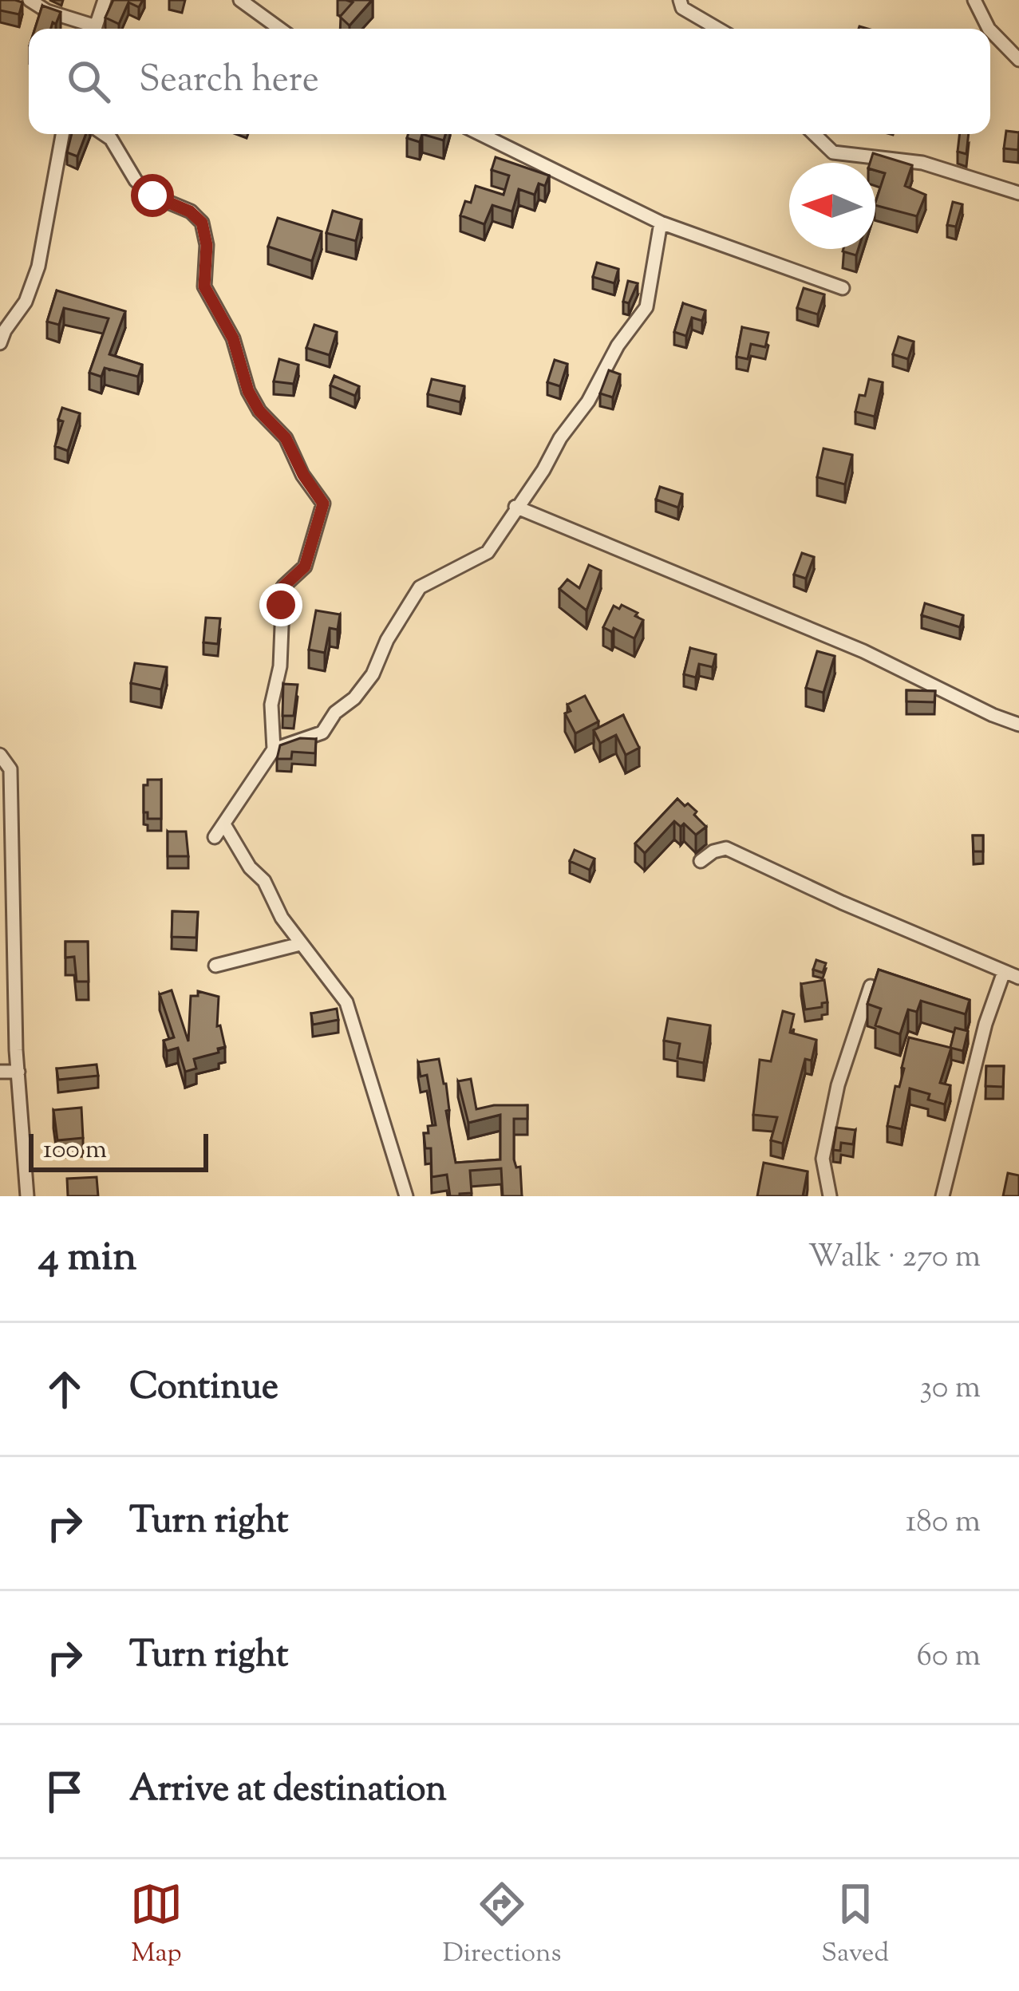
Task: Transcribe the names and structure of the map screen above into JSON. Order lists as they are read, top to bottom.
{
  "scale_bar": "100 m",
  "north": "left",
  "page": {
    "search": "Search here",
    "scale": "100 m",
    "heading": ["4 min", "Walk · 270 m"],
    "list": [
      ["Continue", "30 m"],
      ["Turn right", "180 m"],
      ["Turn right", "60 m"],
      "Arrive at destination"
    ],
    "nav": ["Map", "Directions", "Saved"]
  }
}
